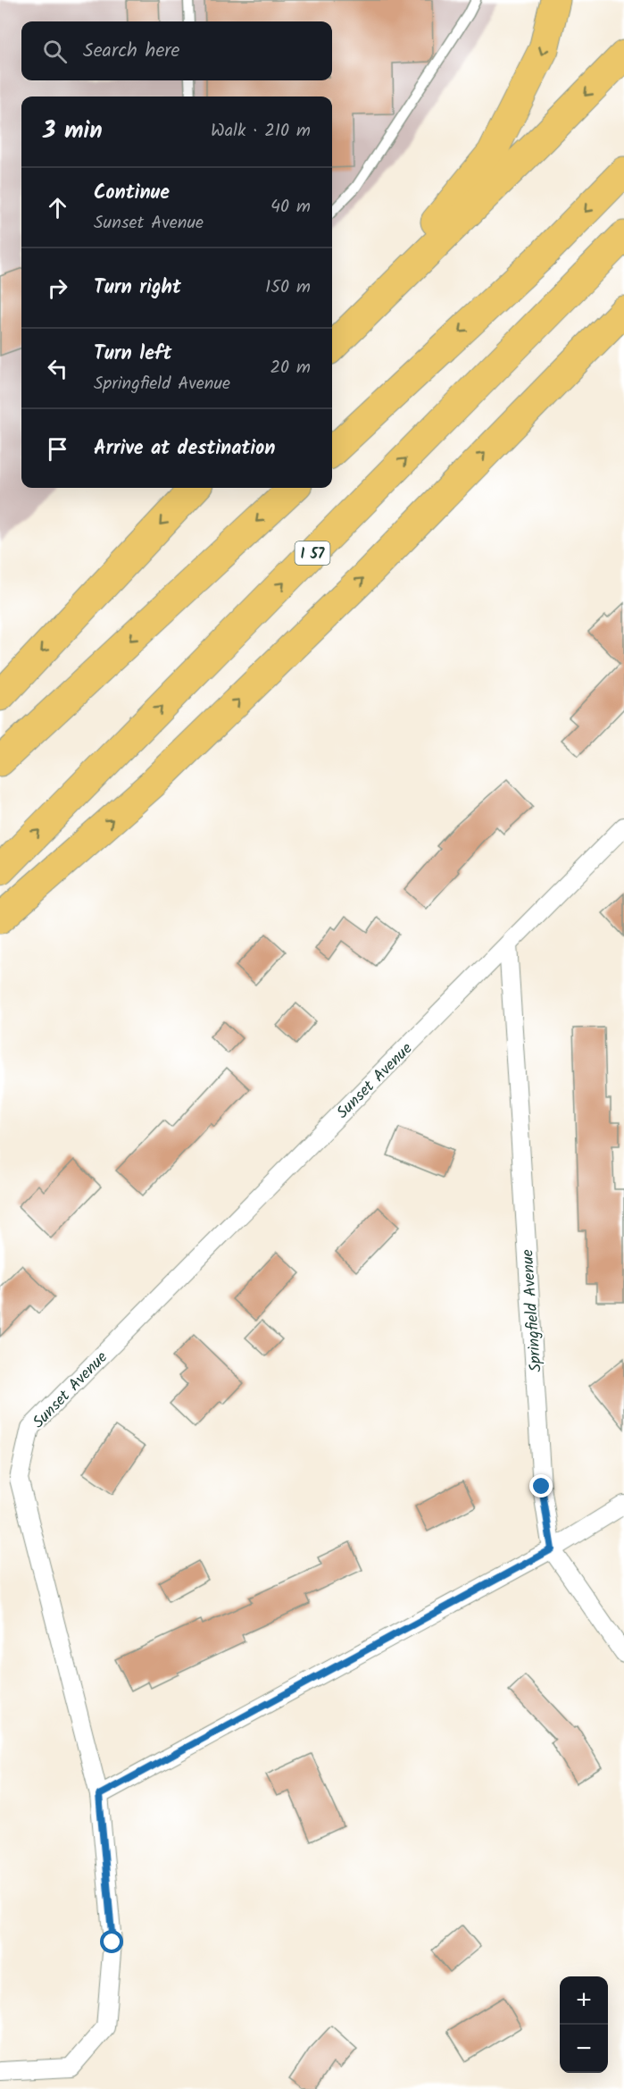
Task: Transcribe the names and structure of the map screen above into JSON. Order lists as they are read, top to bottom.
{
  "streets": {
    "highway": ["I 57"],
    "street": ["Sunset Avenue", "Springfield Avenue"]
  },
  "crossings": [
    ["Sunset Avenue", "Springfield Avenue"]
  ],
  "page": {
    "search": "Search here",
    "heading": ["3 min", "Walk · 210 m"],
    "list": [
      ["Continue", "Sunset Avenue", "40 m"],
      ["Turn right", "150 m"],
      ["Turn left", "Springfield Avenue", "20 m"],
      "Arrive at destination"
    ],
    "map_buttons": ["+", "−"]
  }
}
